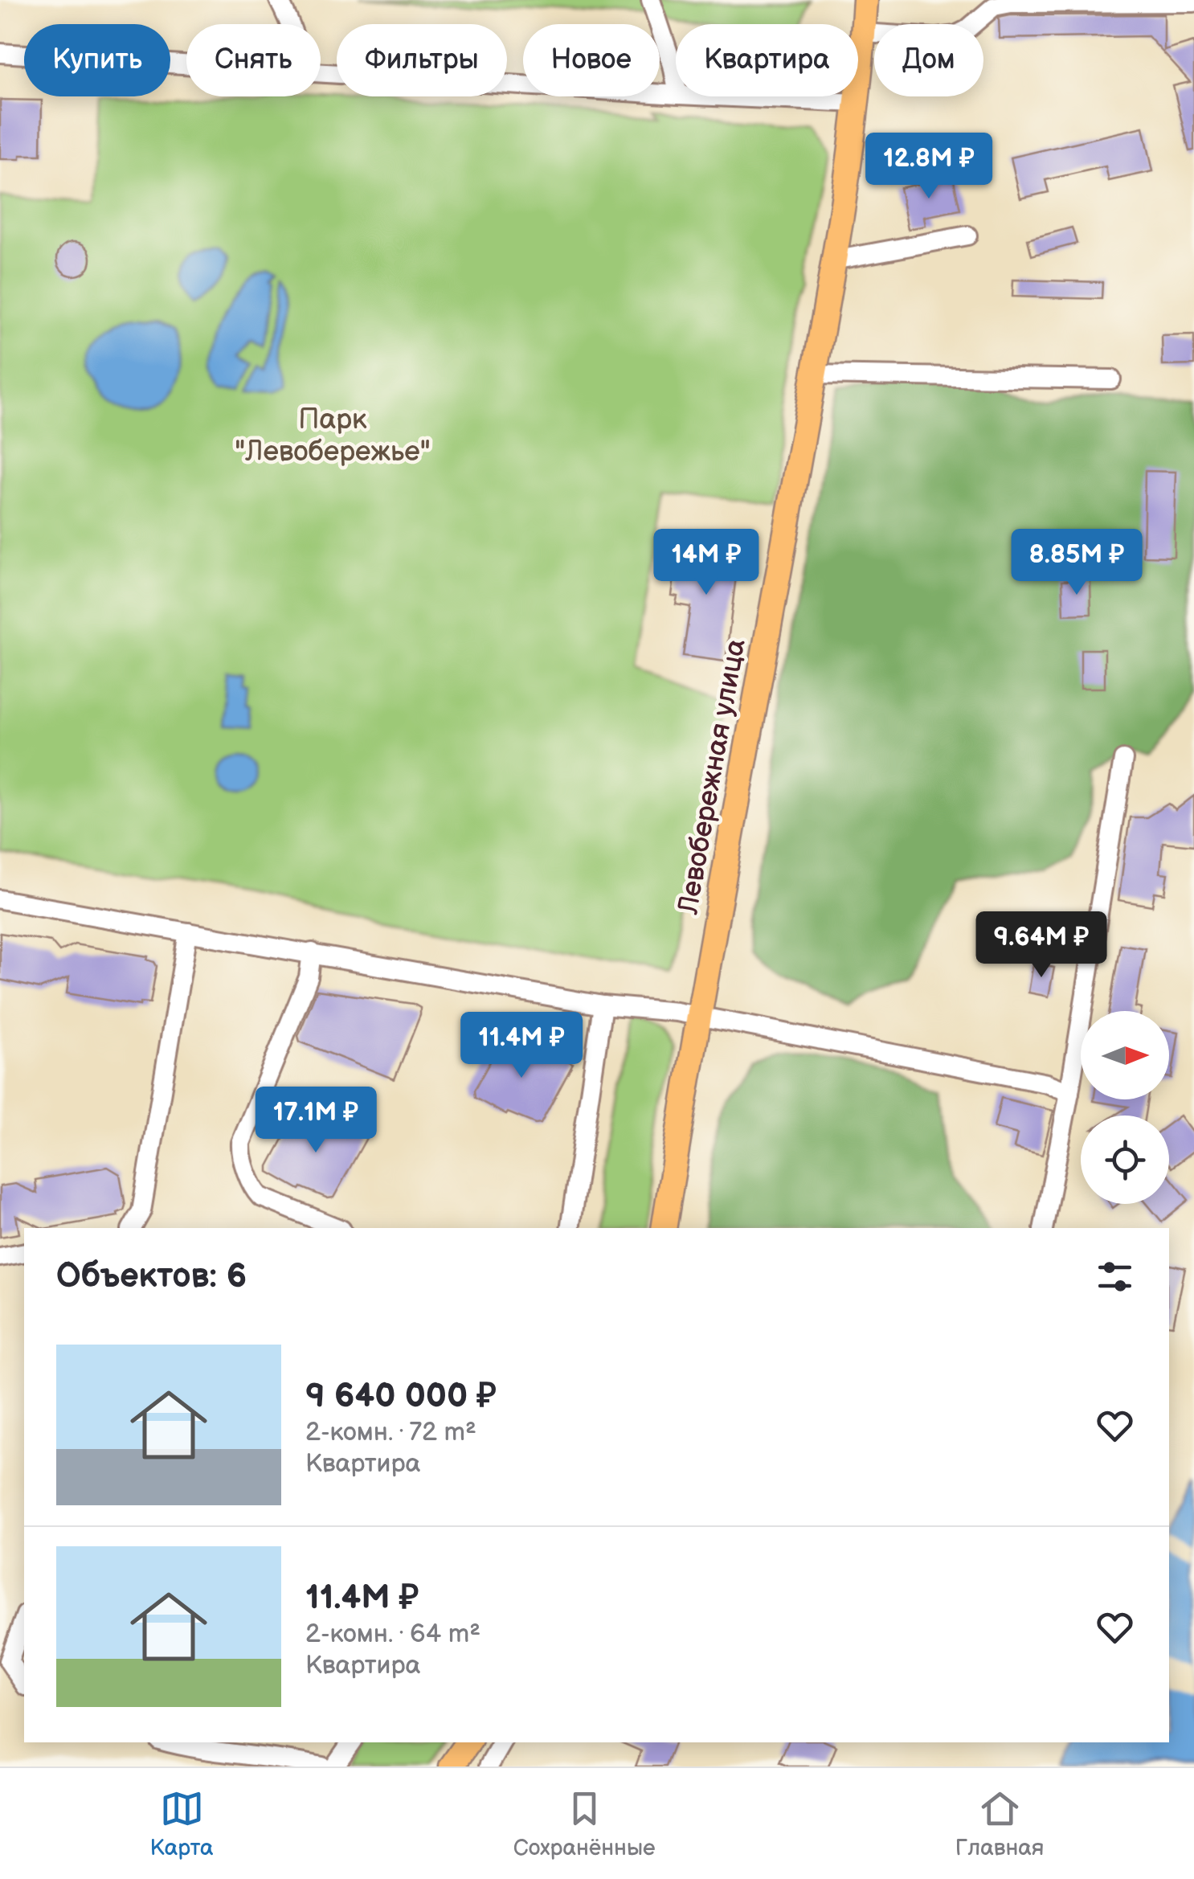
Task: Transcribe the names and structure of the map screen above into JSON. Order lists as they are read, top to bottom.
{
  "streets": {
    "main road": ["Левобережная улица"]
  },
  "parks": ["Парк \"Левобережье\""],
  "north": "right",
  "page": {
    "chip": [
      "Купить",
      "Снять",
      "Фильтры",
      "Новое",
      "Квартира",
      "Дом"
    ],
    "price": [
      "12.8M ₽",
      "14M ₽",
      "8.85M ₽",
      "9.64M ₽",
      "11.4M ₽",
      "17.1M ₽"
    ],
    "heading": "Объектов: 6",
    "list": [
      {
        "name": "9 640 000 ₽",
        "note": "2-комн. · 72 m² · Квартира"
      },
      {
        "name": "11.4M ₽",
        "note": "2-комн. · 64 m² · Квартира"
      }
    ],
    "tabs": ["Карта", "Сохранённые", "Главная"]
  }
}
